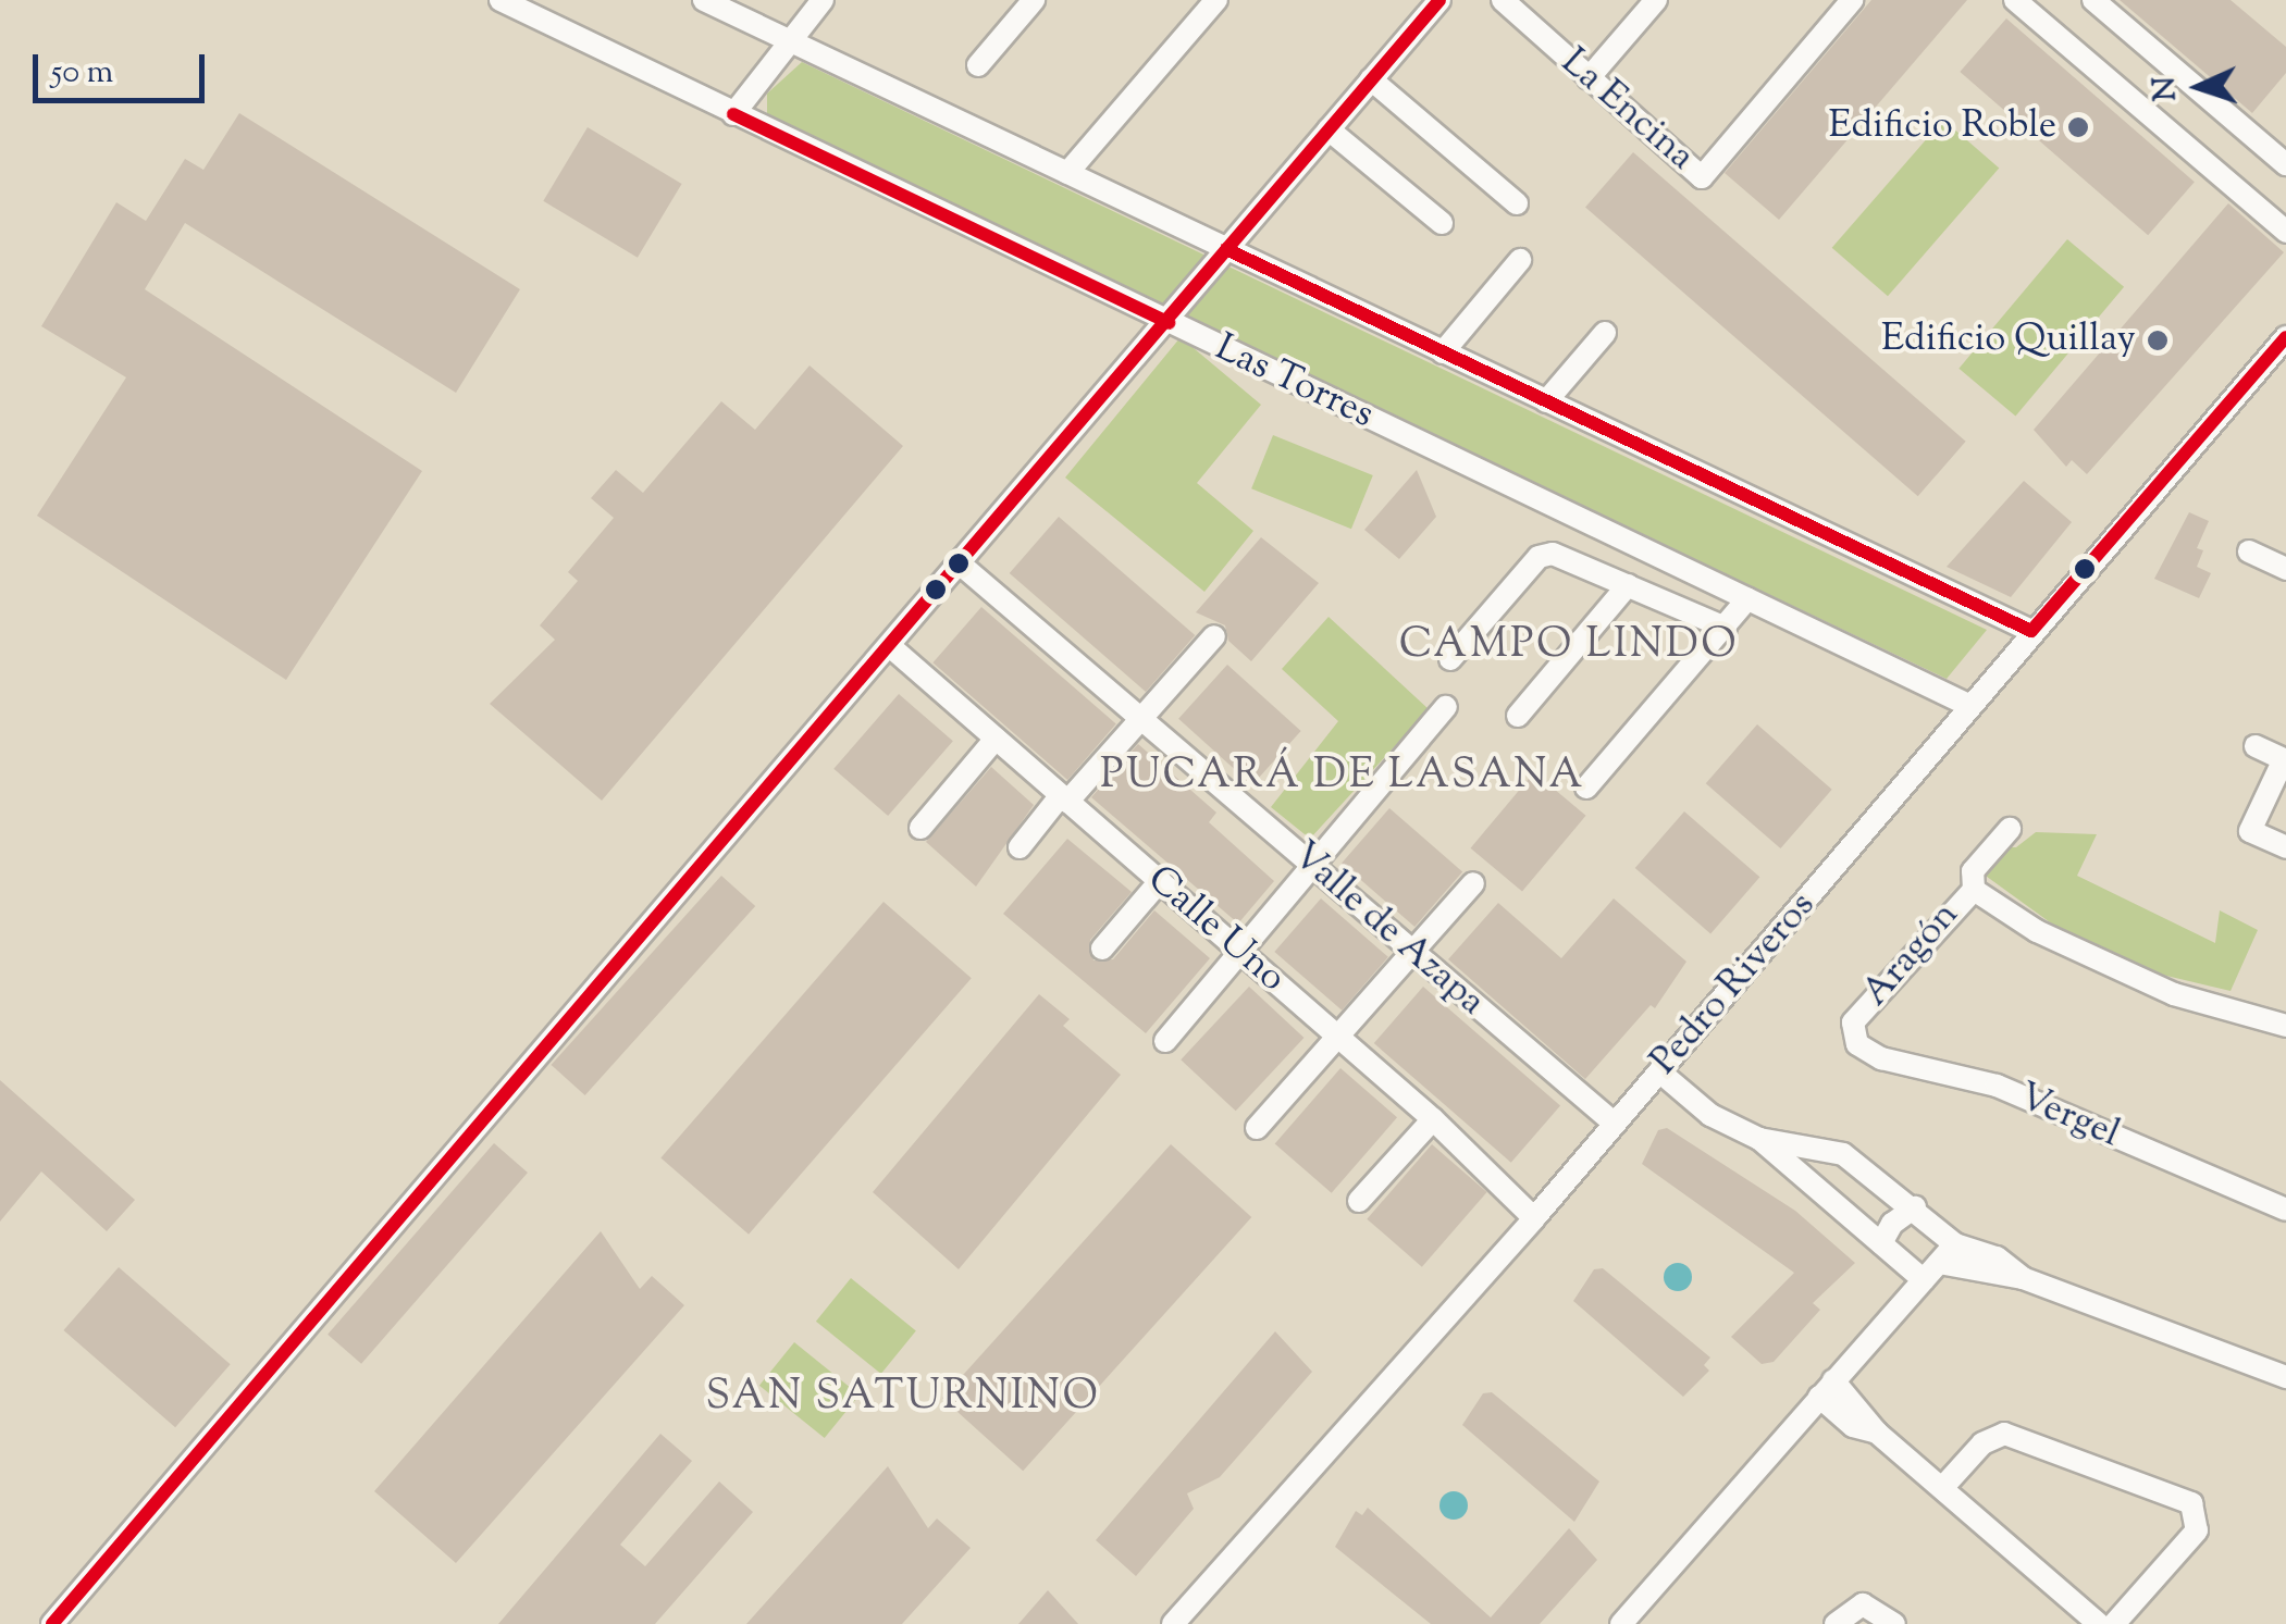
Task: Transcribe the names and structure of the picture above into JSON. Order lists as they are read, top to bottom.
{
  "streets": {
    "street": [
      "La Encina",
      "Las Torres",
      "Calle Uno",
      "Valle de Azapa",
      "Aragón",
      "Pedro Riveros",
      "Vergel"
    ]
  },
  "crossings": [
    ["Las Torres", "Pedro Riveros"],
    ["Calle Uno", "Pedro Riveros"],
    ["Valle de Azapa", "Pedro Riveros"],
    ["Aragón", "Vergel"]
  ],
  "districts": ["CAMPO LINDO", "PUCARÁ DE LASANA", "SAN SATURNINO"],
  "places": ["Edificio Roble", "Edificio Quillay"],
  "scale_bar": "50 m",
  "north": "left"
}
